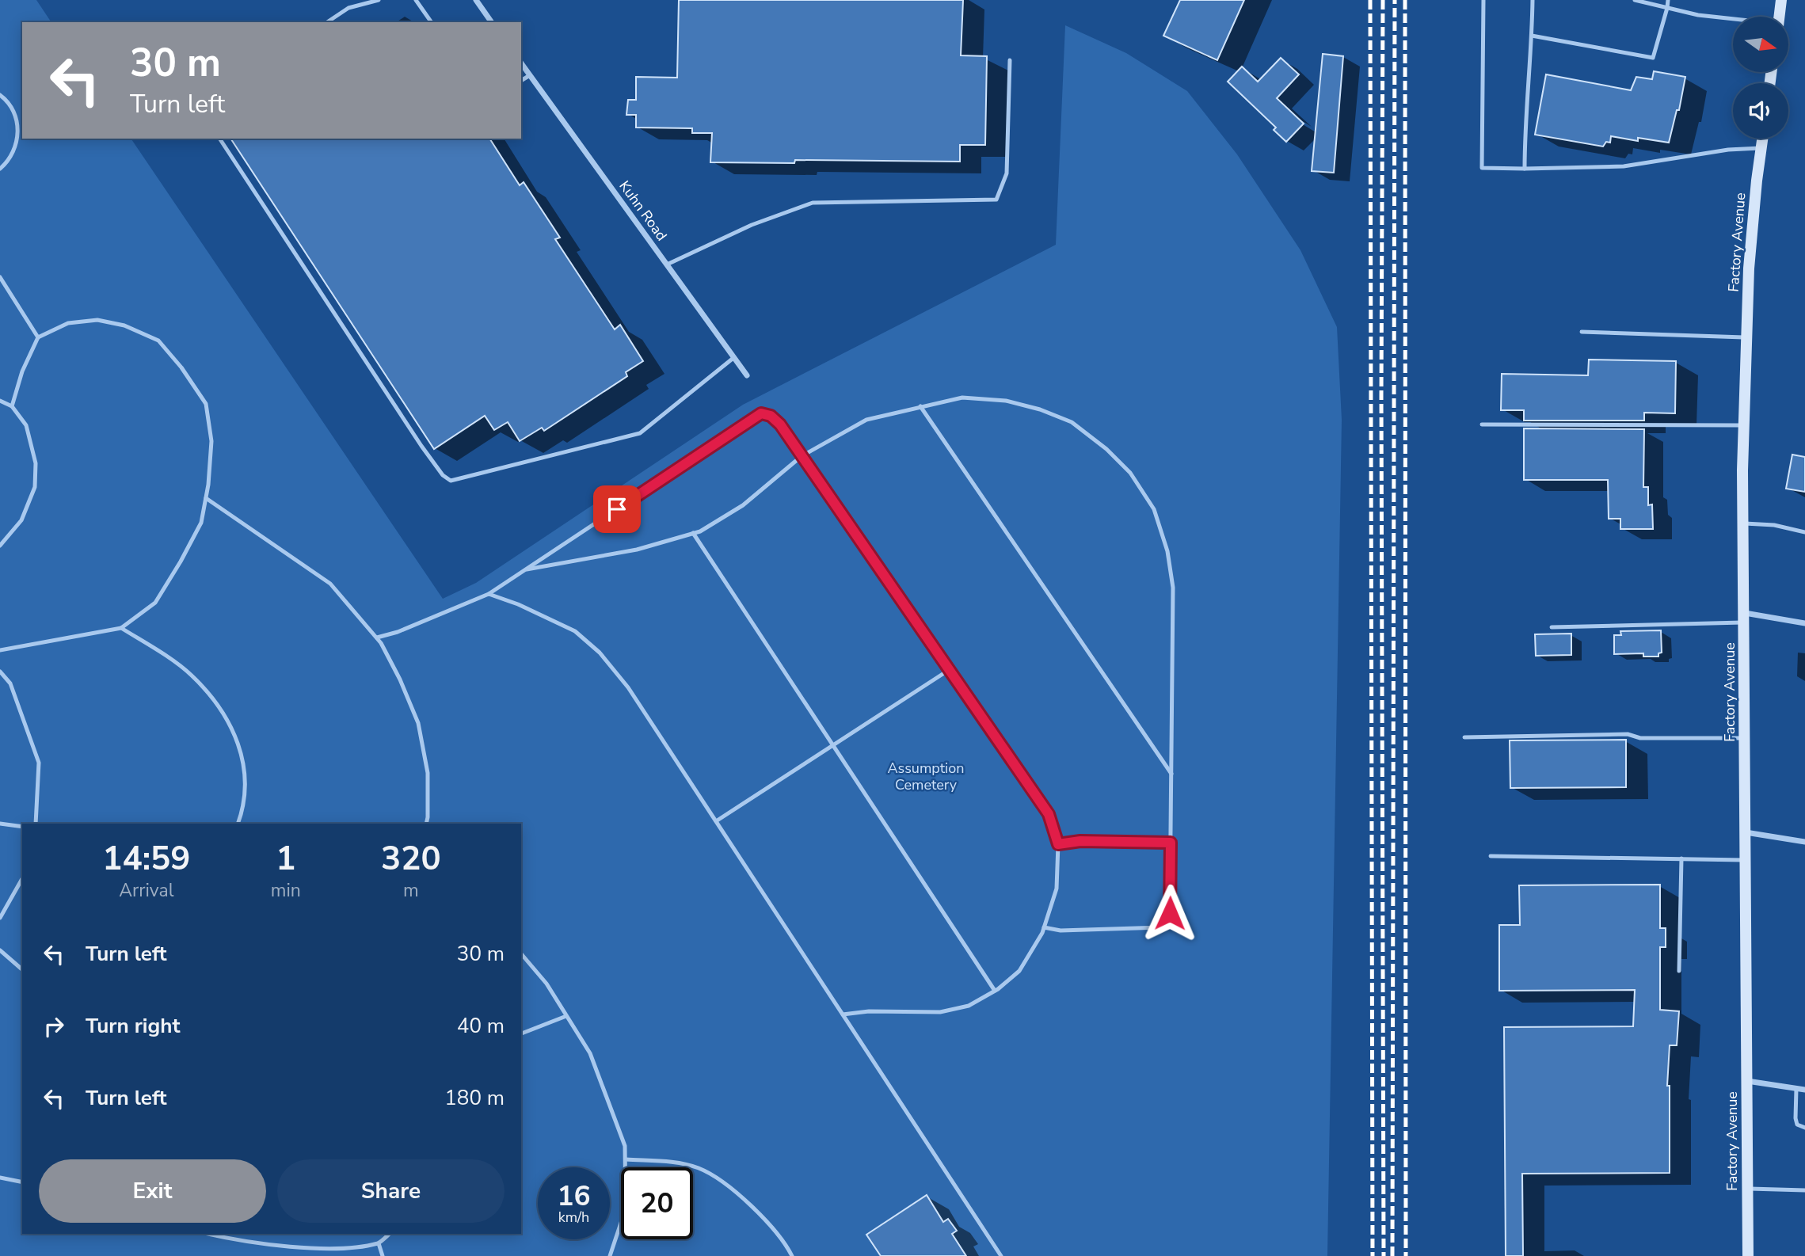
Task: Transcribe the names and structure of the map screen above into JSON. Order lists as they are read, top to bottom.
{
  "streets": {
    "street": ["Kuhn Road", "Factory Avenue"]
  },
  "parks": ["Assumption Cemetery"],
  "north": "right",
  "page": {
    "turn": ["30 m", "Turn left"],
    "eta": [
      "14:59",
      "Arrival",
      "1",
      "min",
      "320",
      "m"
    ],
    "list": [
      {
        "name": "Turn left",
        "value": "30 m"
      },
      {
        "name": "Turn right",
        "value": "40 m"
      },
      {
        "name": "Turn left",
        "value": "180 m"
      }
    ],
    "buttons": ["Exit", "Share"],
    "speed": "16 km/h",
    "limit": "20"
  }
}
